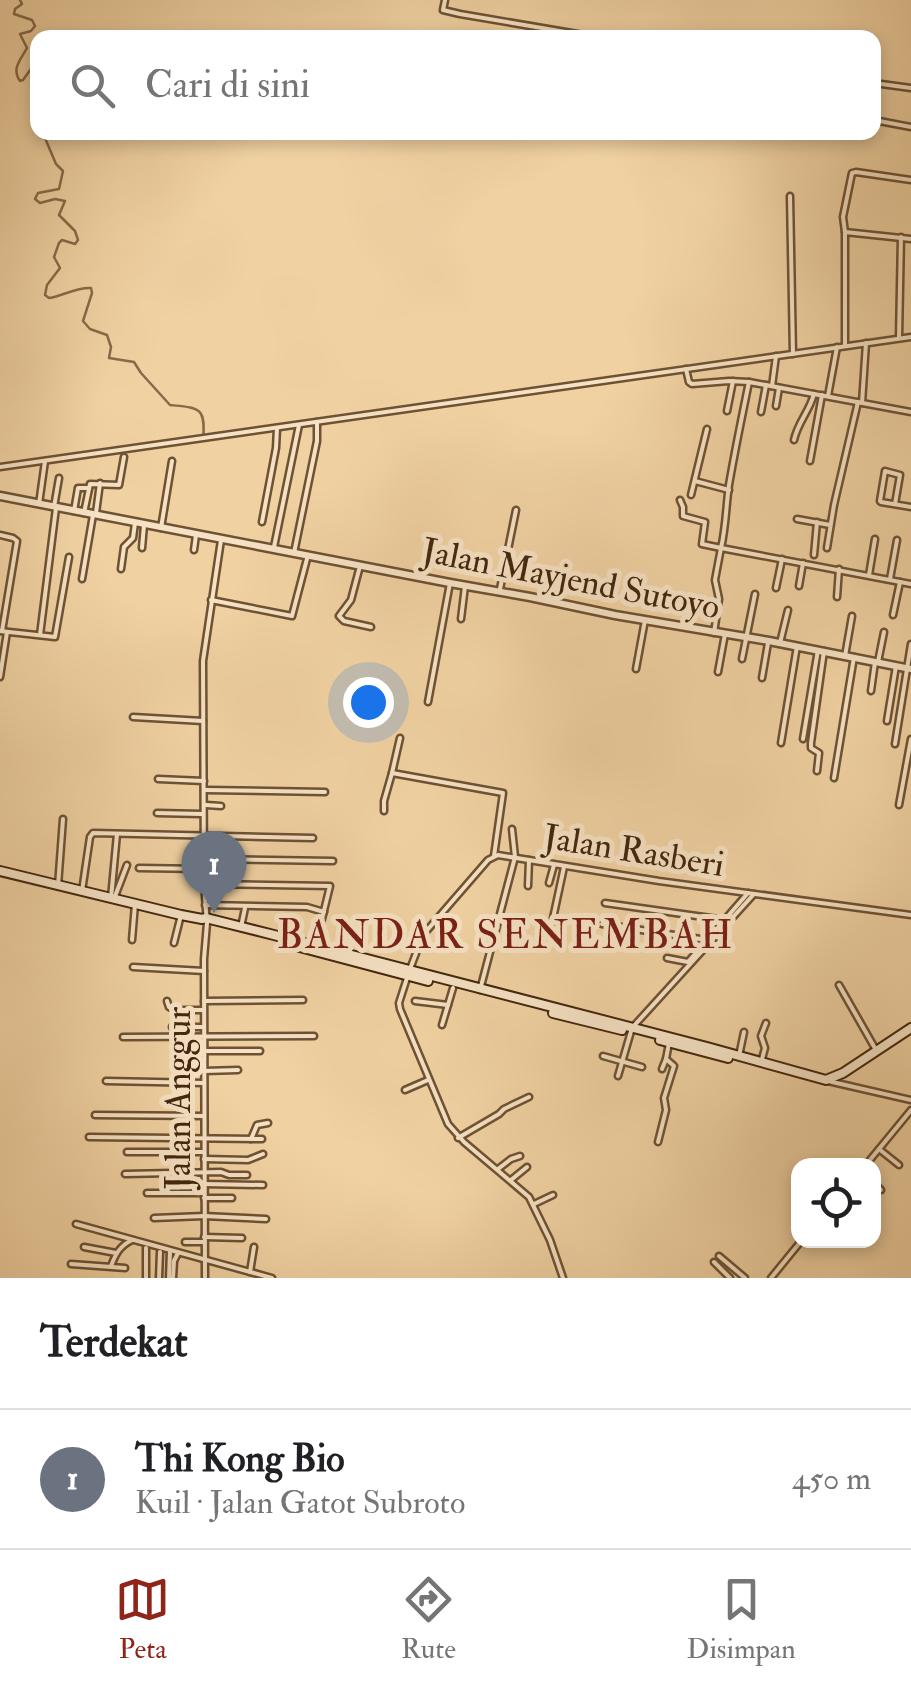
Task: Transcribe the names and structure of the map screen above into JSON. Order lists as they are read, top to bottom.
{
  "streets": {
    "street": ["Jalan Mayjend Sutoyo", "Jalan Rasberi", "Jalan Anggur"]
  },
  "crossings": [
    ["Jalan Mayjend Sutoyo", "Jalan Anggur"]
  ],
  "districts": ["BANDAR SENEMBAH"],
  "page": {
    "search": "Cari di sini",
    "pins": "1",
    "heading": "Terdekat",
    "list": [
      {
        "mark": "1",
        "name": "Thi Kong Bio",
        "note": "Kuil · Jalan Gatot Subroto",
        "value": "450 m"
      }
    ],
    "nav": ["Peta", "Rute", "Disimpan"]
  }
}
